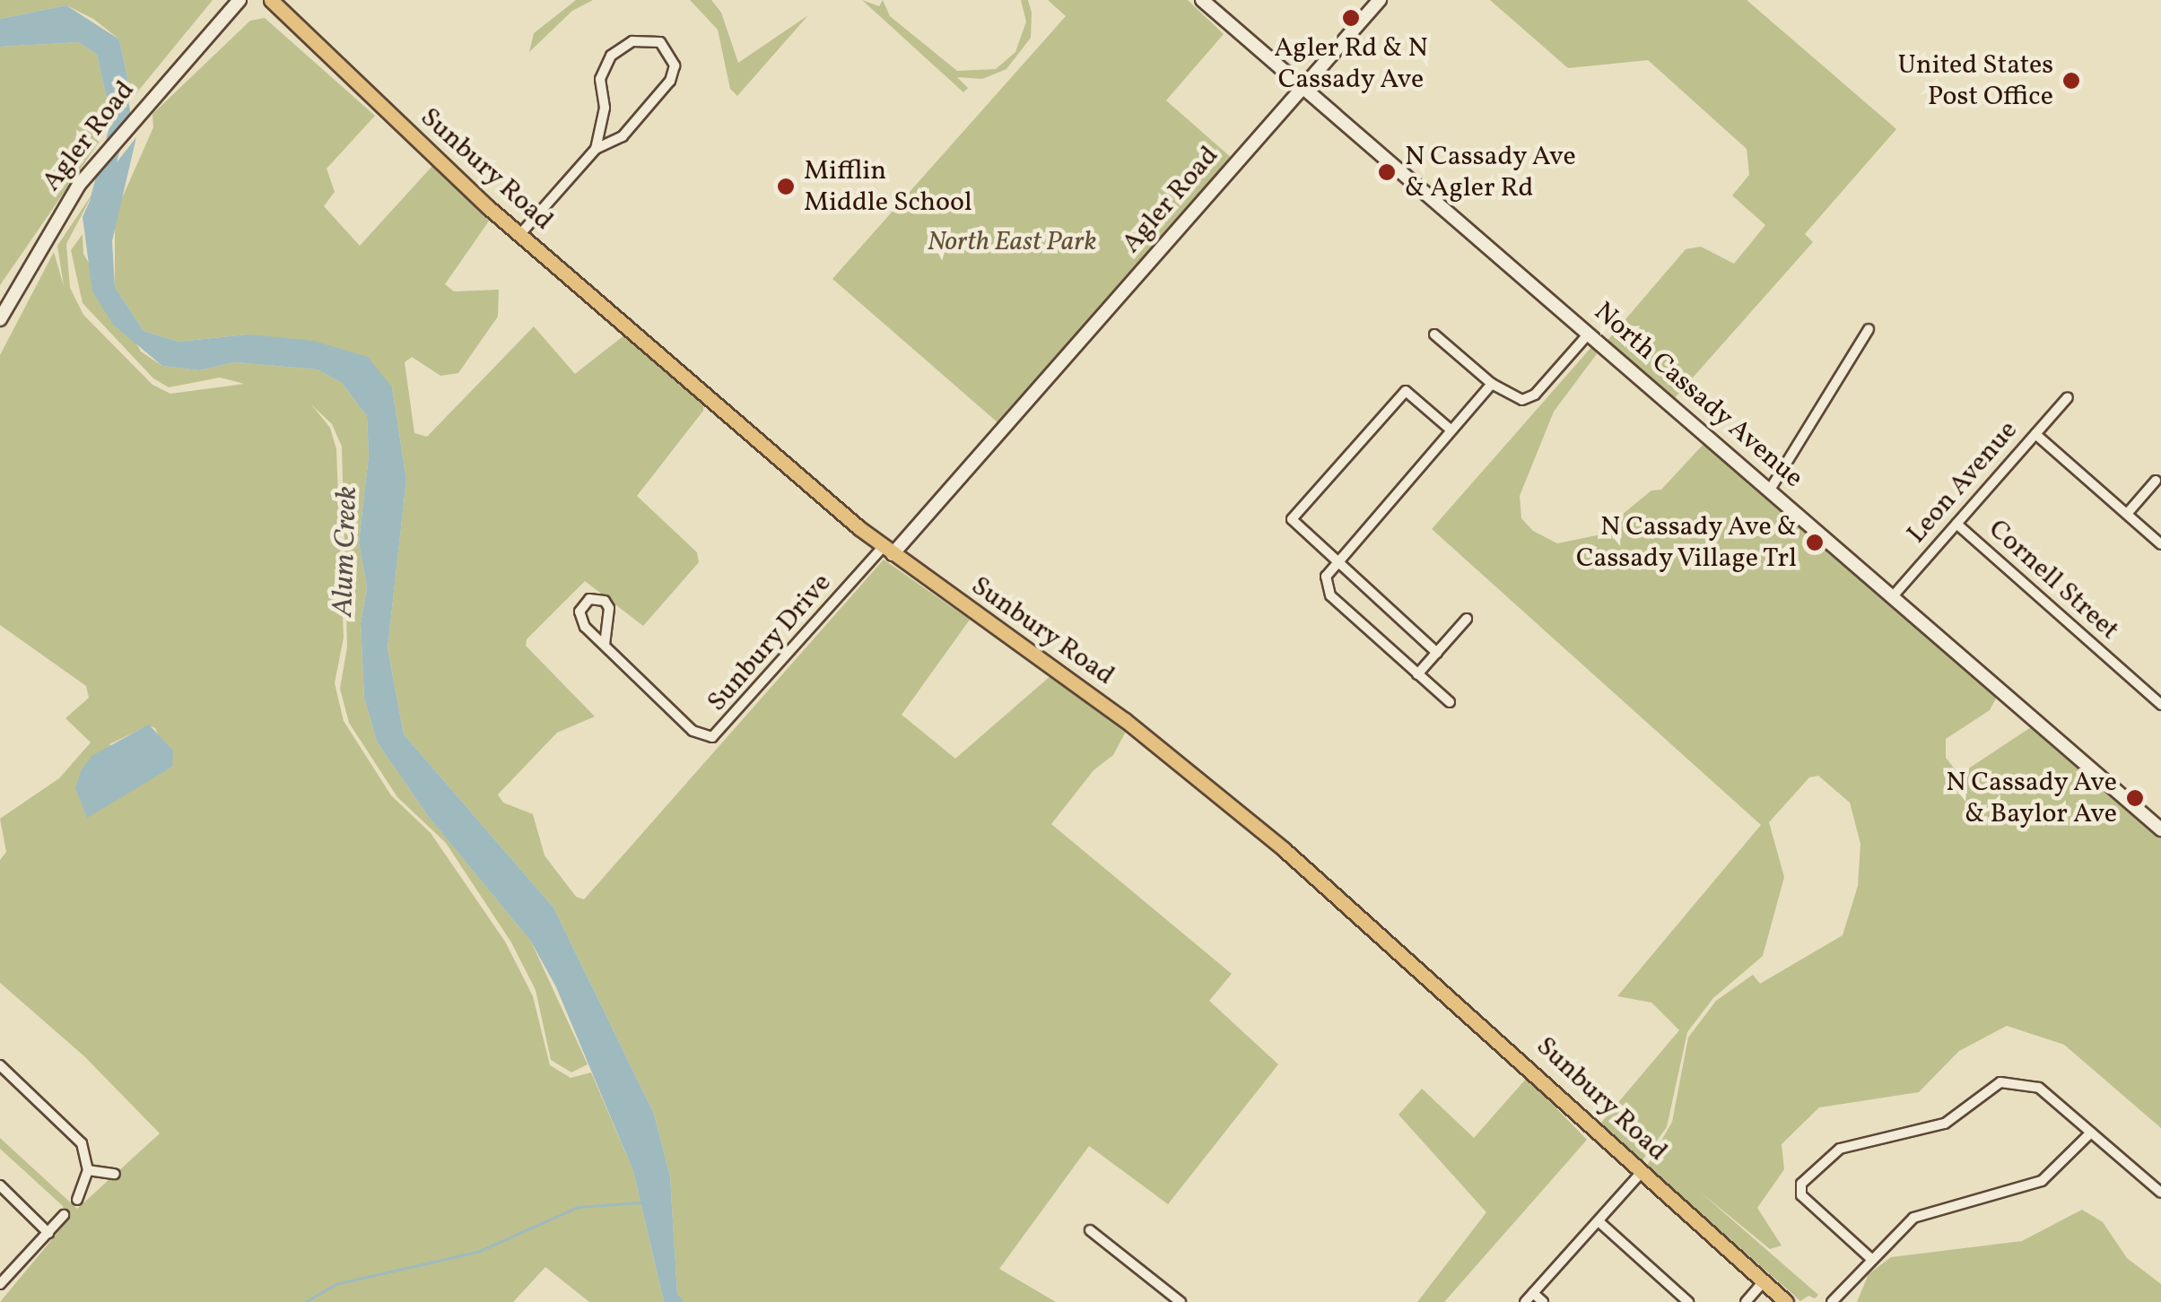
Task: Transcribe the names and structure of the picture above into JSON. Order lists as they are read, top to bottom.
{
  "streets": {
    "main road": ["Agler Road", "Sunbury Road", "North Cassady Avenue"],
    "street": ["Leon Avenue", "Cornell Street", "Sunbury Drive"]
  },
  "crossings": [
    ["Agler Road", "Sunbury Road"],
    ["Agler Road", "North Cassady Avenue"],
    ["Agler Road", "Sunbury Drive"],
    ["Sunbury Road", "Sunbury Drive"],
    ["North Cassady Avenue", "Leon Avenue"],
    ["Leon Avenue", "Cornell Street"]
  ],
  "water": ["Alum Creek"],
  "parks": ["North East Park"],
  "places": [
    "Agler Rd & N Cassady Ave",
    "United States Post Office",
    "N Cassady Ave & Agler Rd",
    "Mifflin Middle School",
    "N Cassady Ave & Cassady Village Trl",
    "N Cassady Ave & Baylor Ave"
  ]
}
